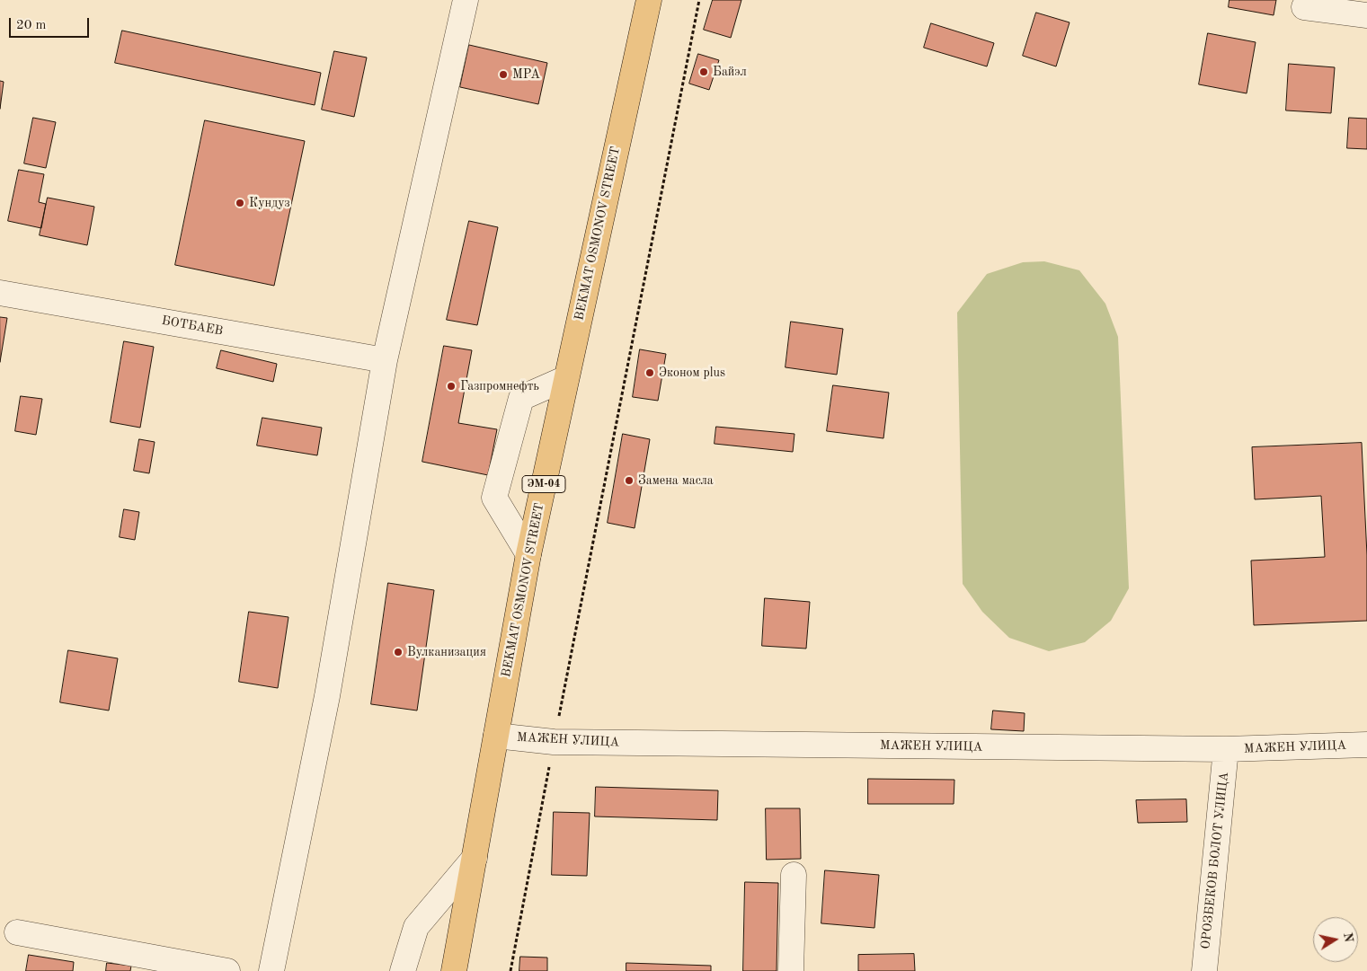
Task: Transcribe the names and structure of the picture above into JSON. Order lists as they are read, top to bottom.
{
  "streets": {
    "highway": ["BEKMAT OSMONOV STREET", "ЭМ-04"],
    "street": ["БОТБАЕВ", "МАЖЕН УЛИЦА", "ОРОЗБЕКОВ БОЛОТ УЛИЦА"]
  },
  "crossings": [
    ["BEKMAT OSMONOV STREET", "МАЖЕН УЛИЦА"],
    ["МАЖЕН УЛИЦА", "ОРОЗБЕКОВ БОЛОТ УЛИЦА"]
  ],
  "places": [
    "Байэл",
    "MPA",
    "Кундуз",
    "Эконом plus",
    "Газпромнефть",
    "Замена масла",
    "Вулканизация"
  ],
  "scale_bar": "20 m",
  "north": "right"
}
